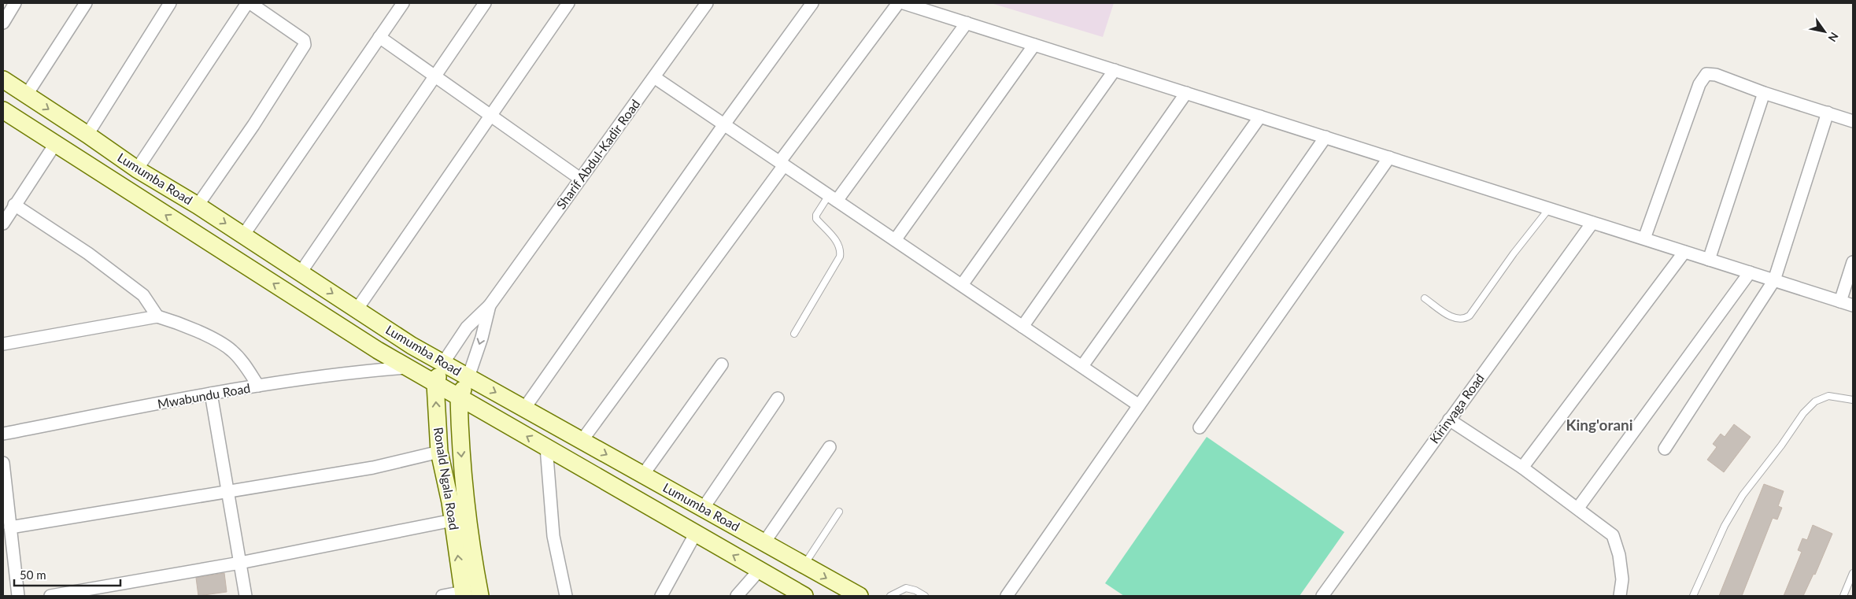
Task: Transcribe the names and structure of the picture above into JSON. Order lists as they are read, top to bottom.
{
  "streets": {
    "main road": ["Lumumba Road", "Ronald Ngala Road"],
    "street": ["Sharif Abdul-Kadir Road", "Mwabundu Road", "Kirinyaga Road"]
  },
  "crossings": [
    ["Sharif Abdul-Kadir Road", "Lumumba Road"],
    ["Sharif Abdul-Kadir Road", "Ronald Ngala Road"],
    ["Lumumba Road", "Mwabundu Road"],
    ["Lumumba Road", "Ronald Ngala Road"]
  ],
  "districts": ["King'orani"],
  "scale_bar": "50 m",
  "north": "bottom right"
}
